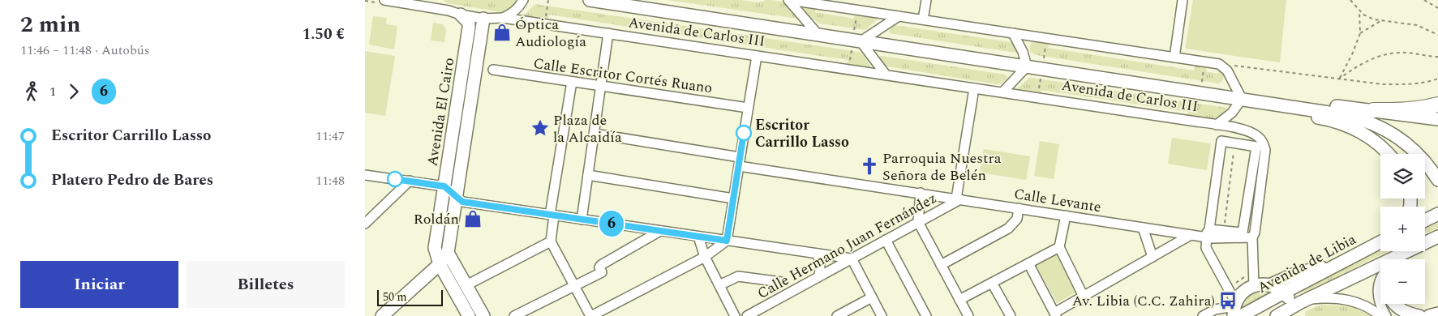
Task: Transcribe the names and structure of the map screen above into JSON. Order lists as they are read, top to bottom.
{
  "streets": {
    "main road": ["Avenida de Carlos III", "Avenida El Cairo", "Avenida de Libia"],
    "street": ["Calle Escritor Cortés Ruano", "Calle Levante", "Calle Hermano Juan Fernández"]
  },
  "crossings": [
    ["Avenida de Carlos III", "Avenida El Cairo"],
    ["Avenida de Carlos III", "Calle Levante"],
    ["Avenida de Carlos III", "Calle Hermano Juan Fernández"],
    ["Calle Levante", "Calle Hermano Juan Fernández"]
  ],
  "places": {
    "shop": ["Óptica Audiología", "Roldán"],
    "place": ["Plaza de la Alcaidía"],
    "other": ["Escritor Carrillo Lasso"],
    "church": ["Parroquia Nuestra Señora de Belén"],
    "bus stop": ["Av. Libia (C.C. Zahira)"]
  },
  "lines": ["bus line 6"],
  "scale_bar": "50 m",
  "page": {
    "heading": ["2 min", "11:46 – 11:48 · Autobús", "1.50 €"],
    "on_map": "6",
    "legs": ["1", "6"],
    "list": [
      {
        "name": "Escritor Carrillo Lasso",
        "value": "11:47"
      },
      {
        "name": "Platero Pedro de Bares",
        "value": "11:48"
      }
    ],
    "map_buttons": ["+", "−"],
    "buttons": ["Iniciar", "Billetes"],
    "scale": "50 m"
  }
}
